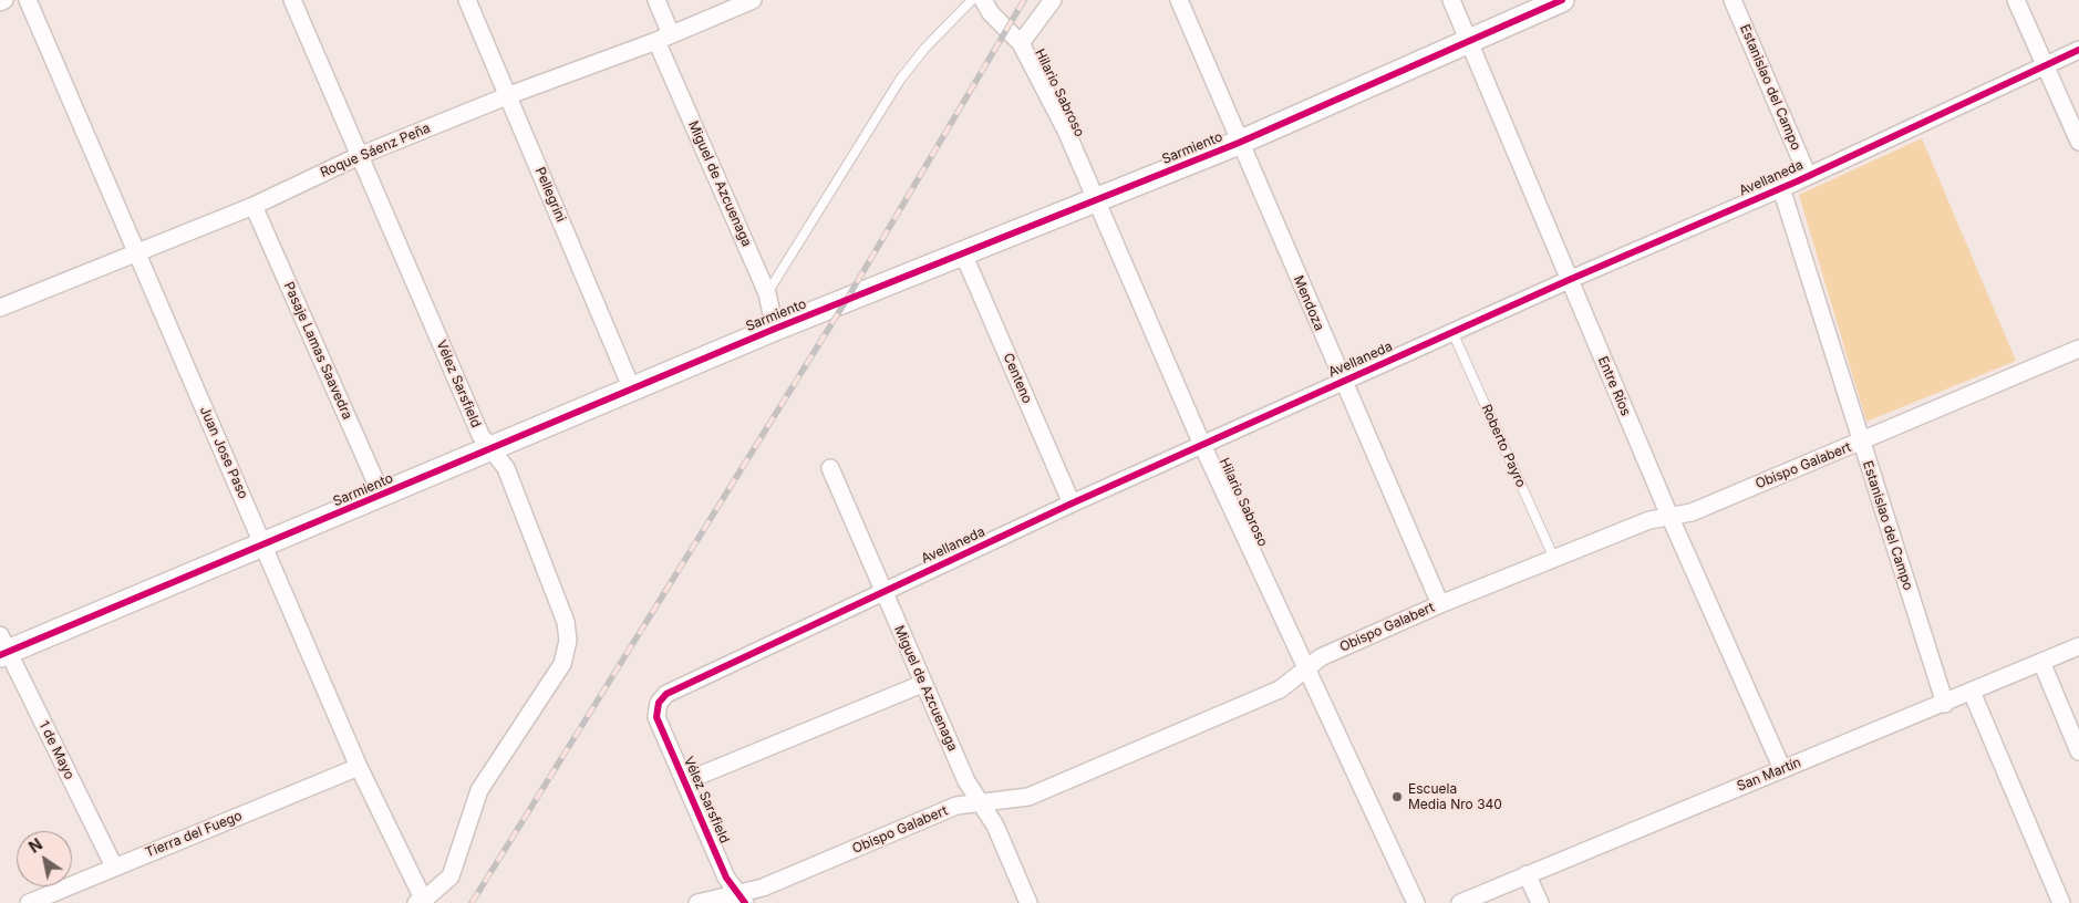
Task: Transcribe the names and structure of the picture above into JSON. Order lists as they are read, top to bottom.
{
  "streets": {
    "street": [
      "Estanislao del Campo",
      "Hilario Sabroso",
      "Sarmiento",
      "Roque Sáenz Peña",
      "Avellaneda",
      "Miguel de Azcuenaga",
      "Pellegrini",
      "Mendoza",
      "Pasaje Lamas Saavedra",
      "Centeno",
      "Vélez Sarsfield",
      "Entre Ríos",
      "Juan Jose Paso",
      "Obispo Galabert",
      "1 de Mayo",
      "San Martín",
      "Tierra del Fuego"
    ],
    "lane": ["Roberto Payro"]
  },
  "crossings": [
    ["Estanislao del Campo", "Avellaneda"],
    ["Estanislao del Campo", "Obispo Galabert"],
    ["Estanislao del Campo", "San Martín"],
    ["Hilario Sabroso", "Sarmiento"],
    ["Hilario Sabroso", "Avellaneda"],
    ["Hilario Sabroso", "Obispo Galabert"],
    ["Sarmiento", "Miguel de Azcuenaga"],
    ["Sarmiento", "Pellegrini"],
    ["Sarmiento", "Mendoza"],
    ["Sarmiento", "Pasaje Lamas Saavedra"],
    ["Sarmiento", "Centeno"],
    ["Sarmiento", "Vélez Sarsfield"],
    ["Sarmiento", "Entre Ríos"],
    ["Sarmiento", "Juan Jose Paso"],
    ["Sarmiento", "1 de Mayo"],
    ["Roque Sáenz Peña", "Miguel de Azcuenaga"],
    ["Roque Sáenz Peña", "Pellegrini"],
    ["Roque Sáenz Peña", "Pasaje Lamas Saavedra"],
    ["Roque Sáenz Peña", "Vélez Sarsfield"],
    ["Roque Sáenz Peña", "Juan Jose Paso"],
    ["Avellaneda", "Miguel de Azcuenaga"],
    ["Avellaneda", "Mendoza"],
    ["Avellaneda", "Centeno"],
    ["Avellaneda", "Vélez Sarsfield"],
    ["Avellaneda", "Entre Ríos"],
    ["Avellaneda", "Roberto Payro"],
    ["Miguel de Azcuenaga", "Obispo Galabert"],
    ["Mendoza", "Obispo Galabert"],
    ["Vélez Sarsfield", "Juan Jose Paso"],
    ["Vélez Sarsfield", "Obispo Galabert"],
    ["Entre Ríos", "Obispo Galabert"],
    ["Entre Ríos", "San Martín"],
    ["Roberto Payro", "Obispo Galabert"],
    ["Juan Jose Paso", "Tierra del Fuego"],
    ["1 de Mayo", "Tierra del Fuego"]
  ],
  "places": ["Escuela Media Nro 340"],
  "north": "top left"
}
